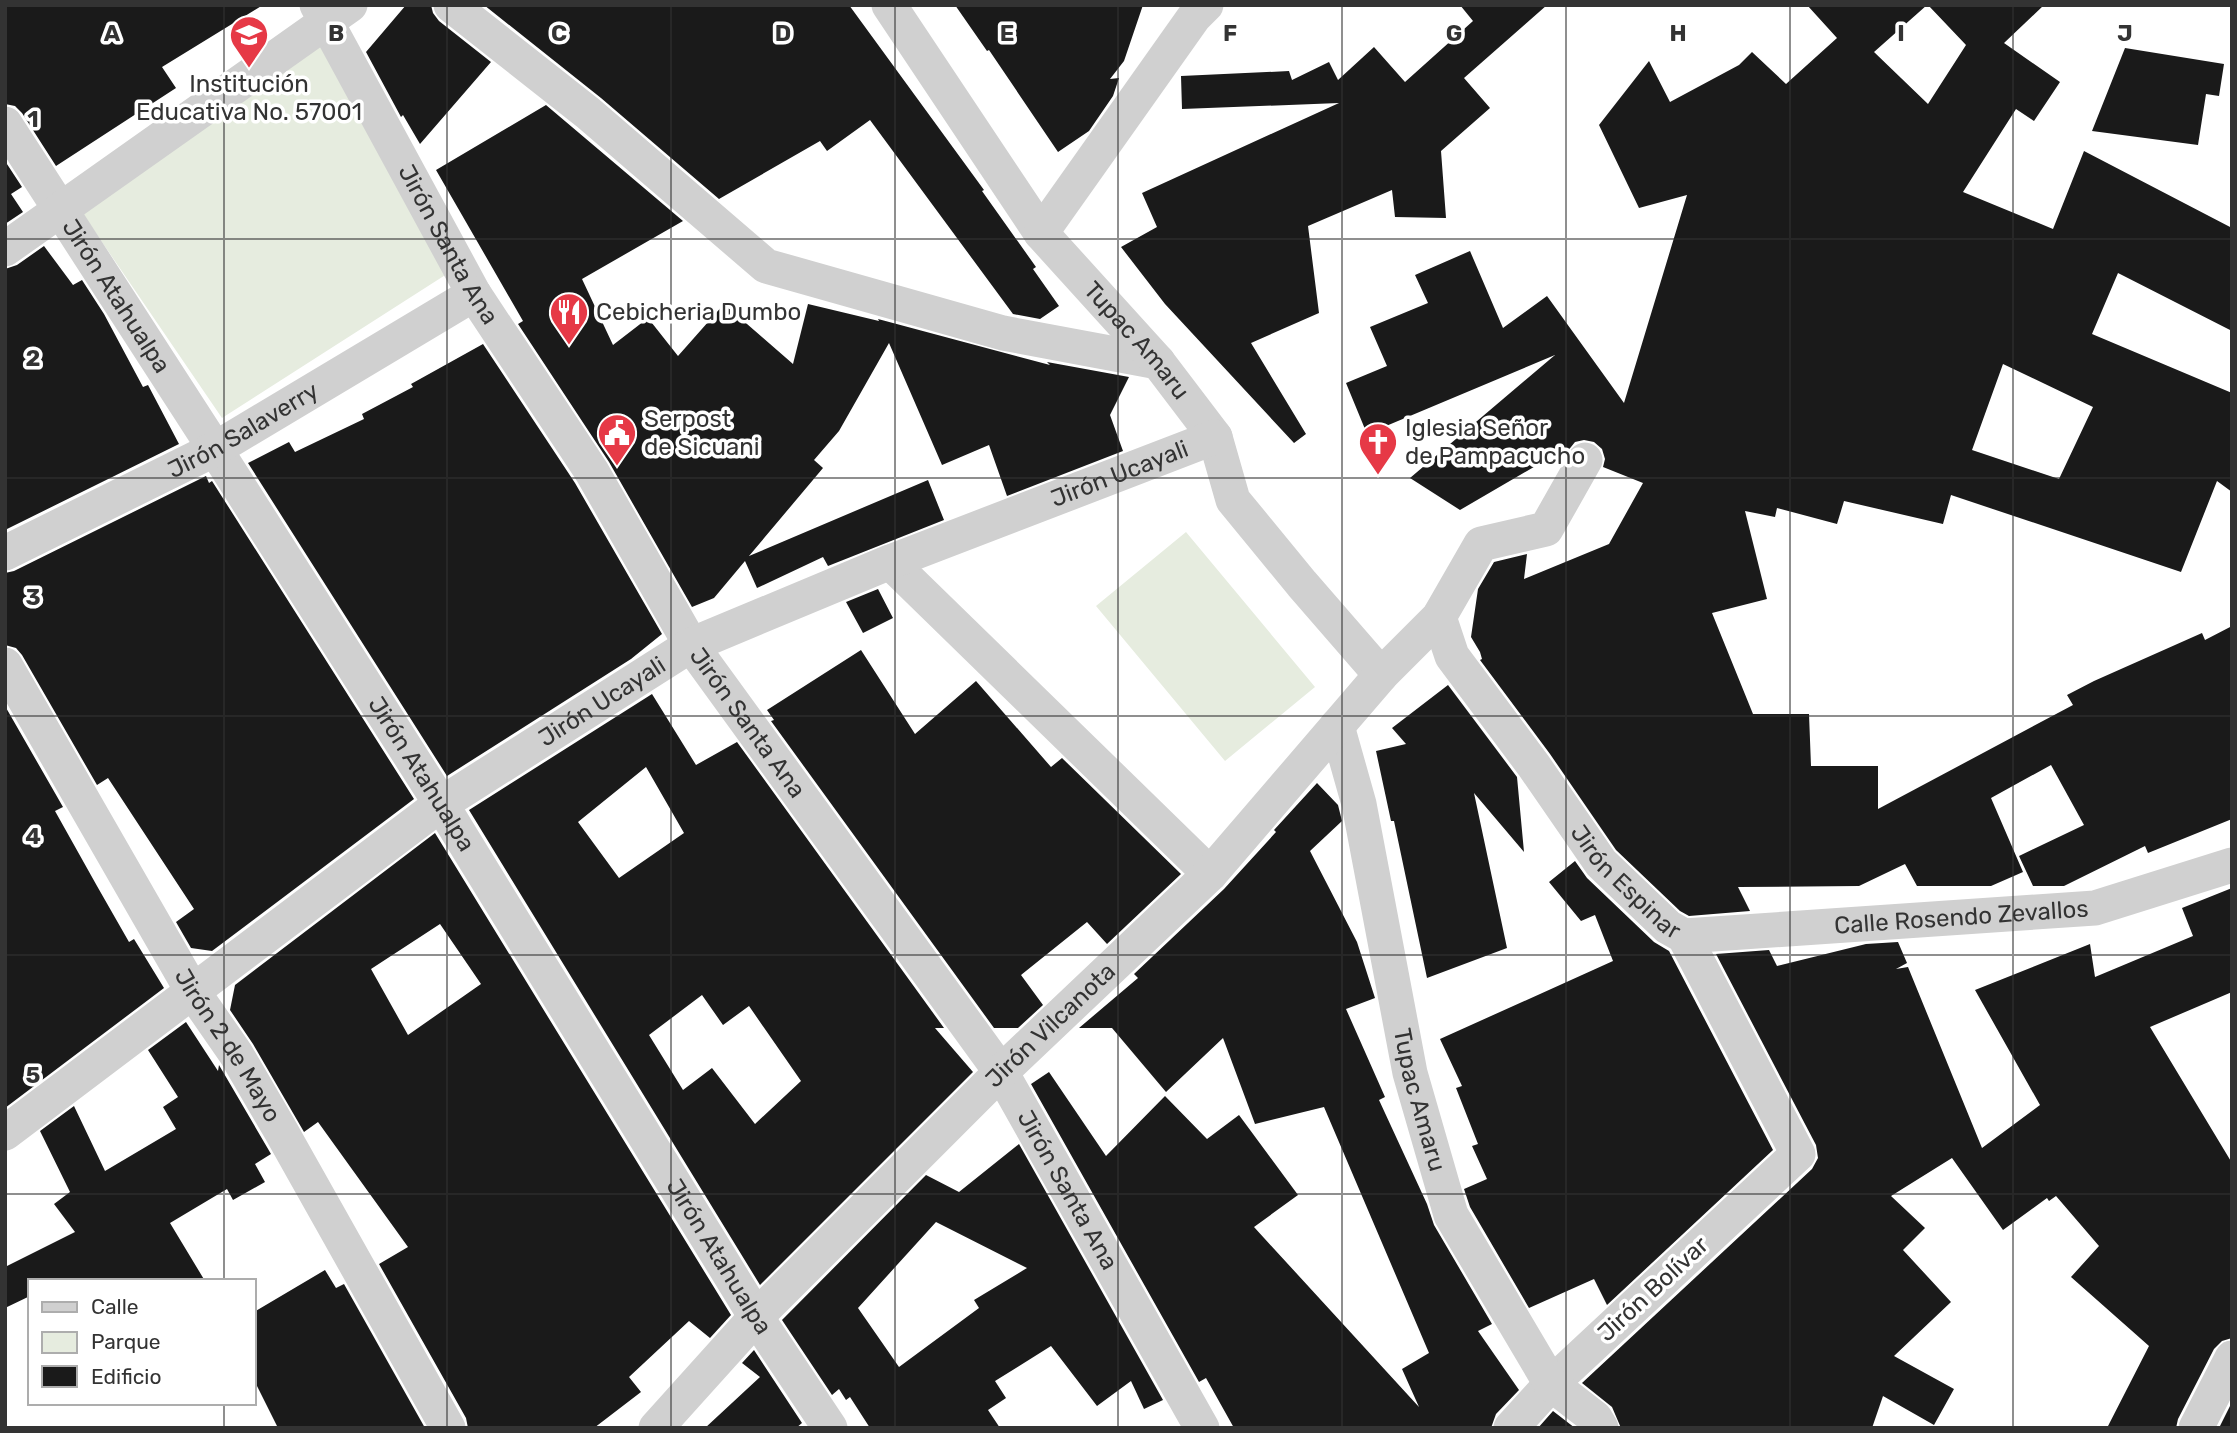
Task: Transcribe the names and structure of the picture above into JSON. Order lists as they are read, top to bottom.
{
  "streets": {
    "street": [
      "Jirón Santa Ana",
      "Jirón Atahualpa",
      "Tupac Amaru",
      "Jirón Salaverry",
      "Jirón Ucayali",
      "Jirón Espinar",
      "Calle Rosendo Zevallos",
      "Jirón Vilcanota",
      "Jirón 2 de Mayo",
      "Jirón Bolívar"
    ]
  },
  "crossings": [
    ["Jirón Santa Ana", "Jirón Salaverry"],
    ["Jirón Santa Ana", "Jirón Ucayali"],
    ["Jirón Santa Ana", "Jirón Vilcanota"],
    ["Jirón Atahualpa", "Jirón Salaverry"],
    ["Jirón Atahualpa", "Jirón Ucayali"],
    ["Jirón Atahualpa", "Jirón Vilcanota"],
    ["Tupac Amaru", "Jirón Ucayali"],
    ["Tupac Amaru", "Jirón Vilcanota"],
    ["Tupac Amaru", "Jirón Bolívar"],
    ["Jirón Ucayali", "Jirón 2 de Mayo"],
    ["Jirón Espinar", "Calle Rosendo Zevallos"],
    ["Jirón Espinar", "Jirón Vilcanota"],
    ["Jirón Espinar", "Jirón Bolívar"]
  ],
  "places": {
    "school or university": ["Institución Educativa No. 57001"],
    "restaurant": ["Cebicheria Dumbo"],
    "public building": ["Serpost de Sicuani"],
    "church": ["Iglesia Señor de Pampacucho"]
  },
  "legend": ["Calle", "Parque", "Edificio"],
  "grid": {
    "columns": [
      "A",
      "B",
      "C",
      "D",
      "E",
      "F",
      "G",
      "H",
      "I",
      "J"
    ],
    "rows": [
      "1",
      "2",
      "3",
      "4",
      "5"
    ]
  }
}
